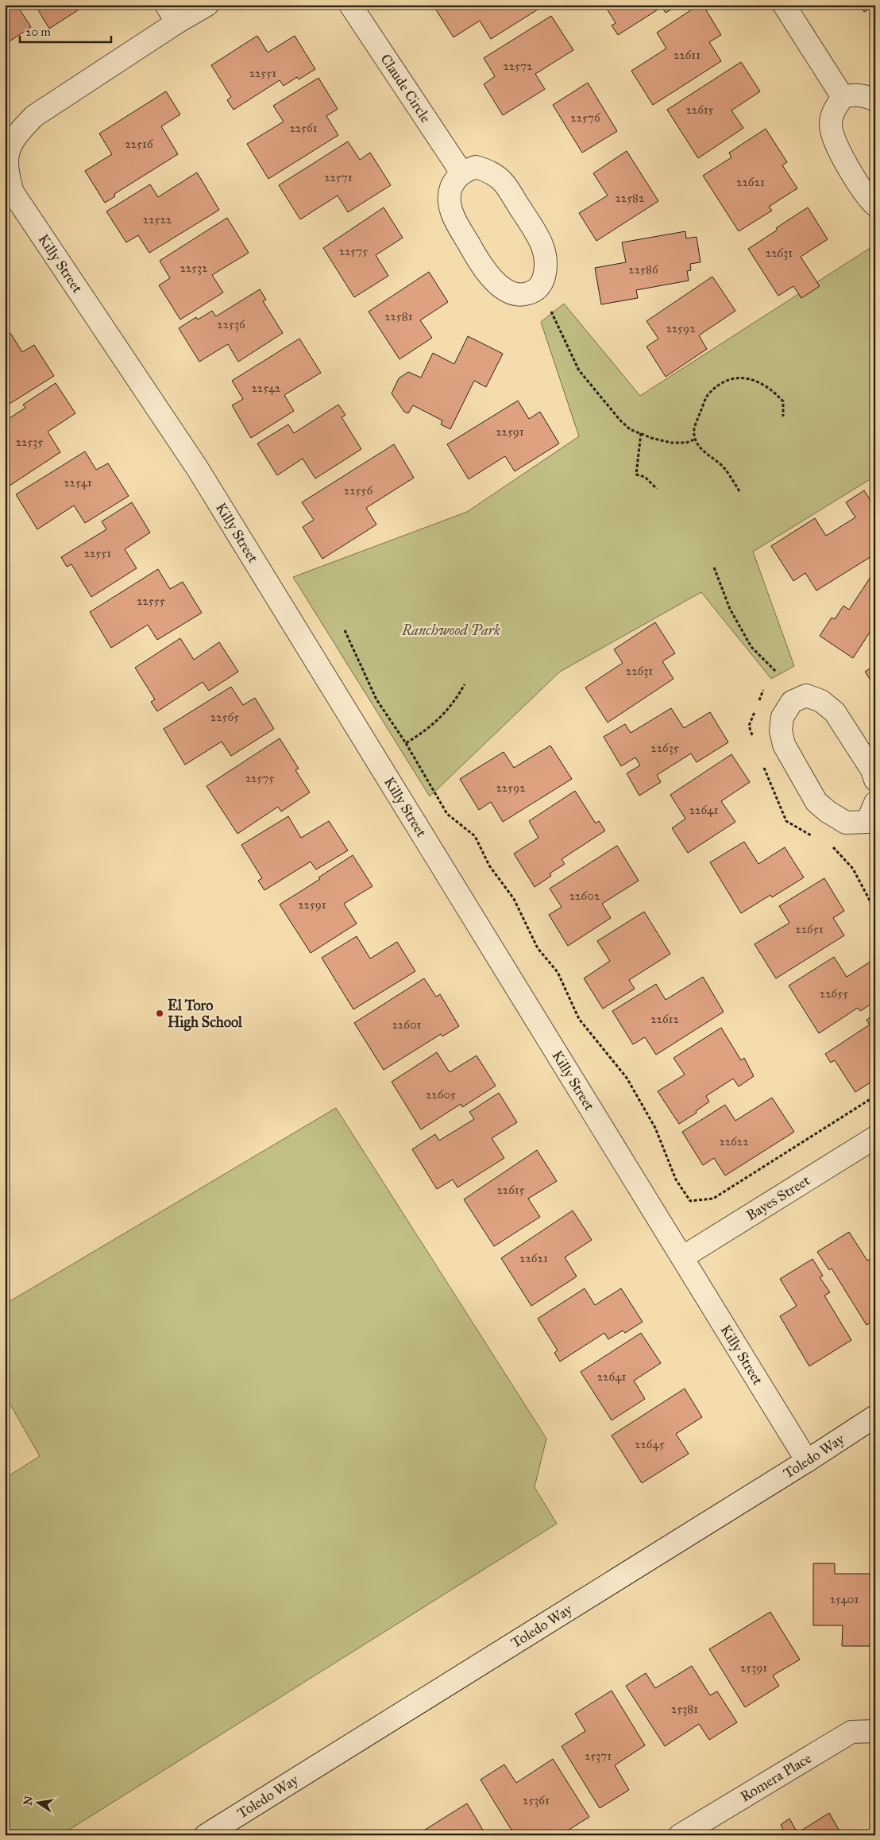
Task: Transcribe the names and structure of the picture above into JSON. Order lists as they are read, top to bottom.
{
  "streets": {
    "street": [
      "Claude Circle",
      "Killy Street",
      "Bayes Street",
      "Toledo Way",
      "Romera Place"
    ]
  },
  "crossings": [
    ["Killy Street", "Bayes Street"],
    ["Killy Street", "Toledo Way"]
  ],
  "parks": ["Ranchwood Park"],
  "places": ["El Toro High School"],
  "house_numbers": [
    "22611",
    "22572",
    "22551",
    "22615",
    "22576",
    "22561",
    "22516",
    "22571",
    "22621",
    "22582",
    "22522",
    "22575",
    "22631",
    "22532",
    "22586",
    "22581",
    "22536",
    "22592",
    "22542",
    "22591",
    "22535",
    "22541",
    "22556",
    "22551",
    "22555",
    "22631",
    "22565",
    "22635",
    "22575",
    "22592",
    "22641",
    "22602",
    "22591",
    "22651",
    "22655",
    "22612",
    "22601",
    "22605",
    "22622",
    "22615",
    "22621",
    "22641",
    "22645",
    "25401",
    "25391",
    "25381",
    "25371",
    "25361"
  ],
  "scale_bar": "20 m",
  "north": "left"
}
